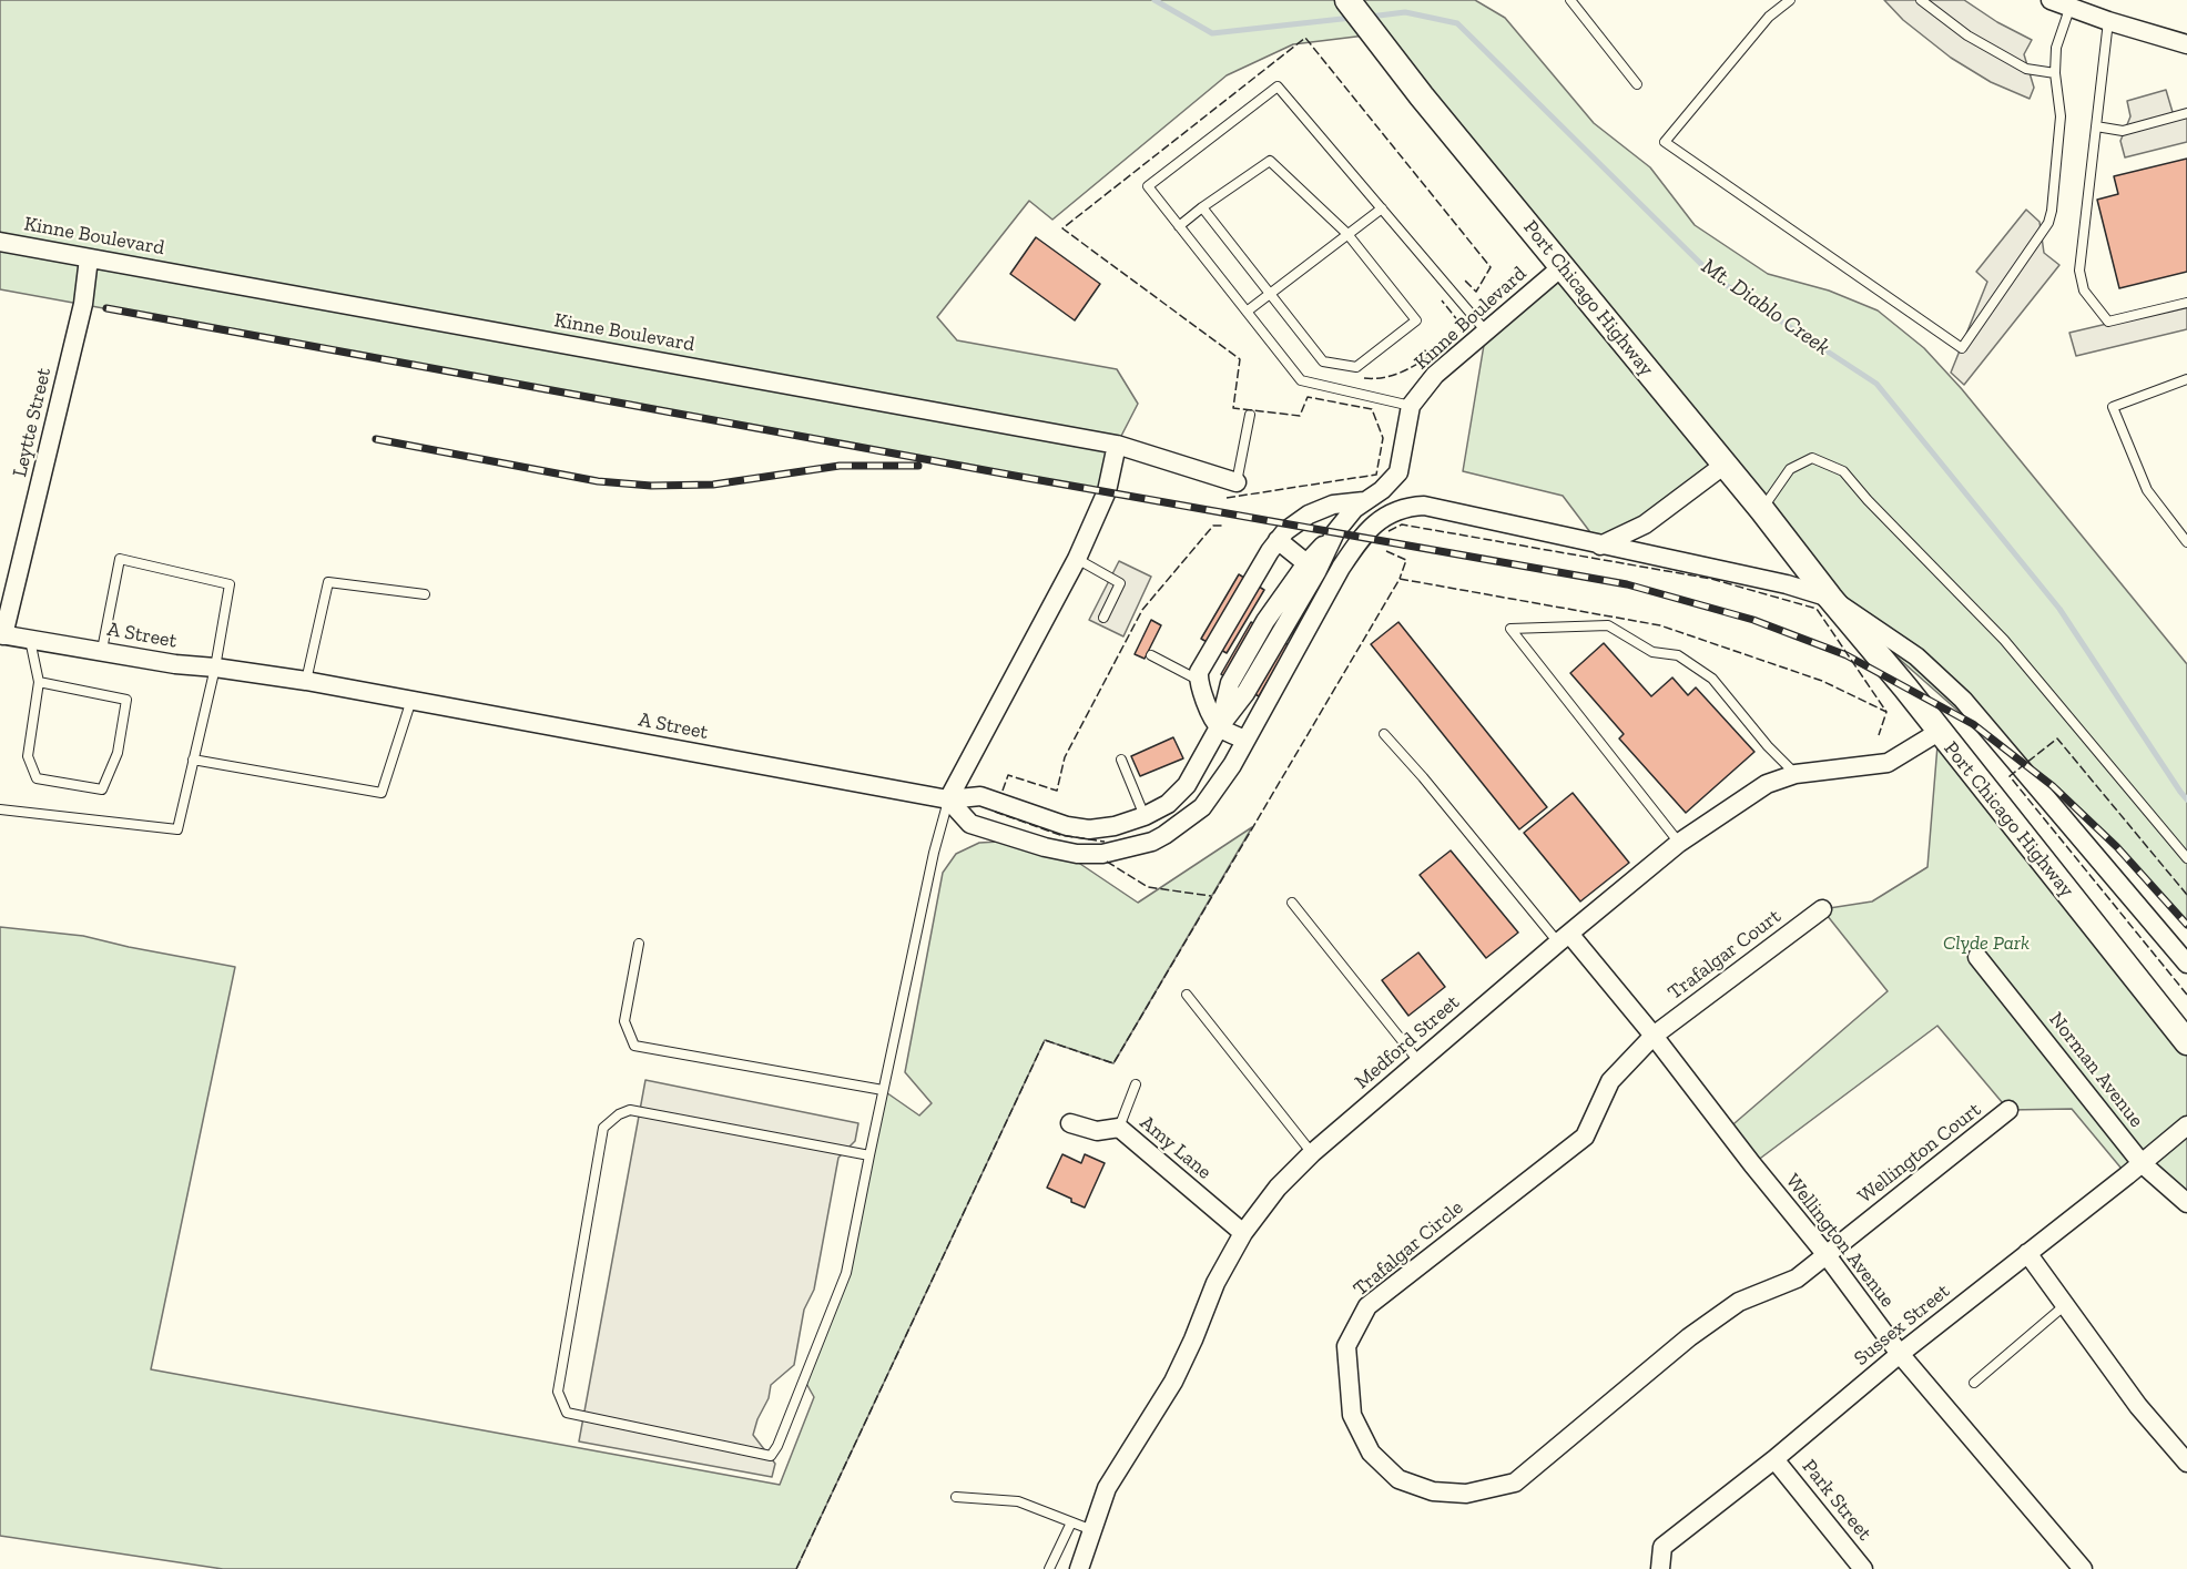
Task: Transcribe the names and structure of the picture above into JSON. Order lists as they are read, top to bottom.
{
  "streets": {
    "street": [
      "Kinne Boulevard",
      "Port Chicago Highway",
      "Leytte Street",
      "A Street",
      "Trafalgar Court",
      "Medford Street",
      "Norman Avenue",
      "Amy Lane",
      "Wellington Court",
      "Wellington Avenue",
      "Trafalgar Circle",
      "Sussex Street",
      "Park Street"
    ]
  },
  "crossings": [
    ["Kinne Boulevard", "Port Chicago Highway"],
    ["Kinne Boulevard", "Leytte Street"],
    ["Kinne Boulevard", "A Street"],
    ["Port Chicago Highway", "Medford Street"],
    ["Leytte Street", "A Street"],
    ["Trafalgar Court", "Wellington Avenue"],
    ["Trafalgar Court", "Trafalgar Circle"],
    ["Medford Street", "Amy Lane"],
    ["Medford Street", "Wellington Avenue"],
    ["Norman Avenue", "Sussex Street"],
    ["Wellington Court", "Wellington Avenue"],
    ["Wellington Court", "Trafalgar Circle"],
    ["Wellington Avenue", "Trafalgar Circle"],
    ["Wellington Avenue", "Sussex Street"],
    ["Sussex Street", "Park Street"]
  ],
  "water": ["Mt. Diablo Creek"],
  "parks": ["Clyde Park"]
}
